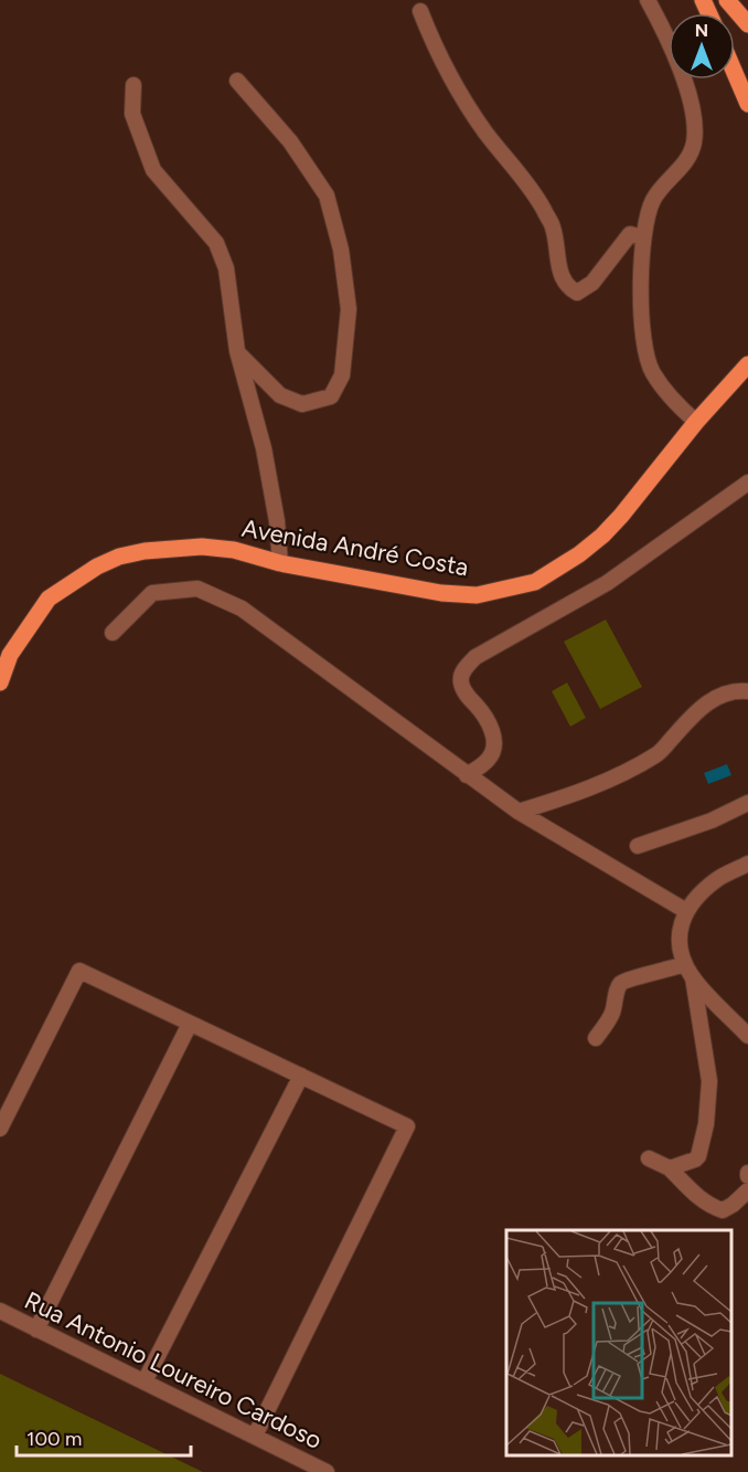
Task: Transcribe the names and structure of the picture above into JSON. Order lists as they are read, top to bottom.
{
  "streets": {
    "main road": ["Avenida André Costa"],
    "street": ["Rua Antonio Loureiro Cardoso"]
  },
  "scale_bar": "100 m",
  "north": "top"
}
